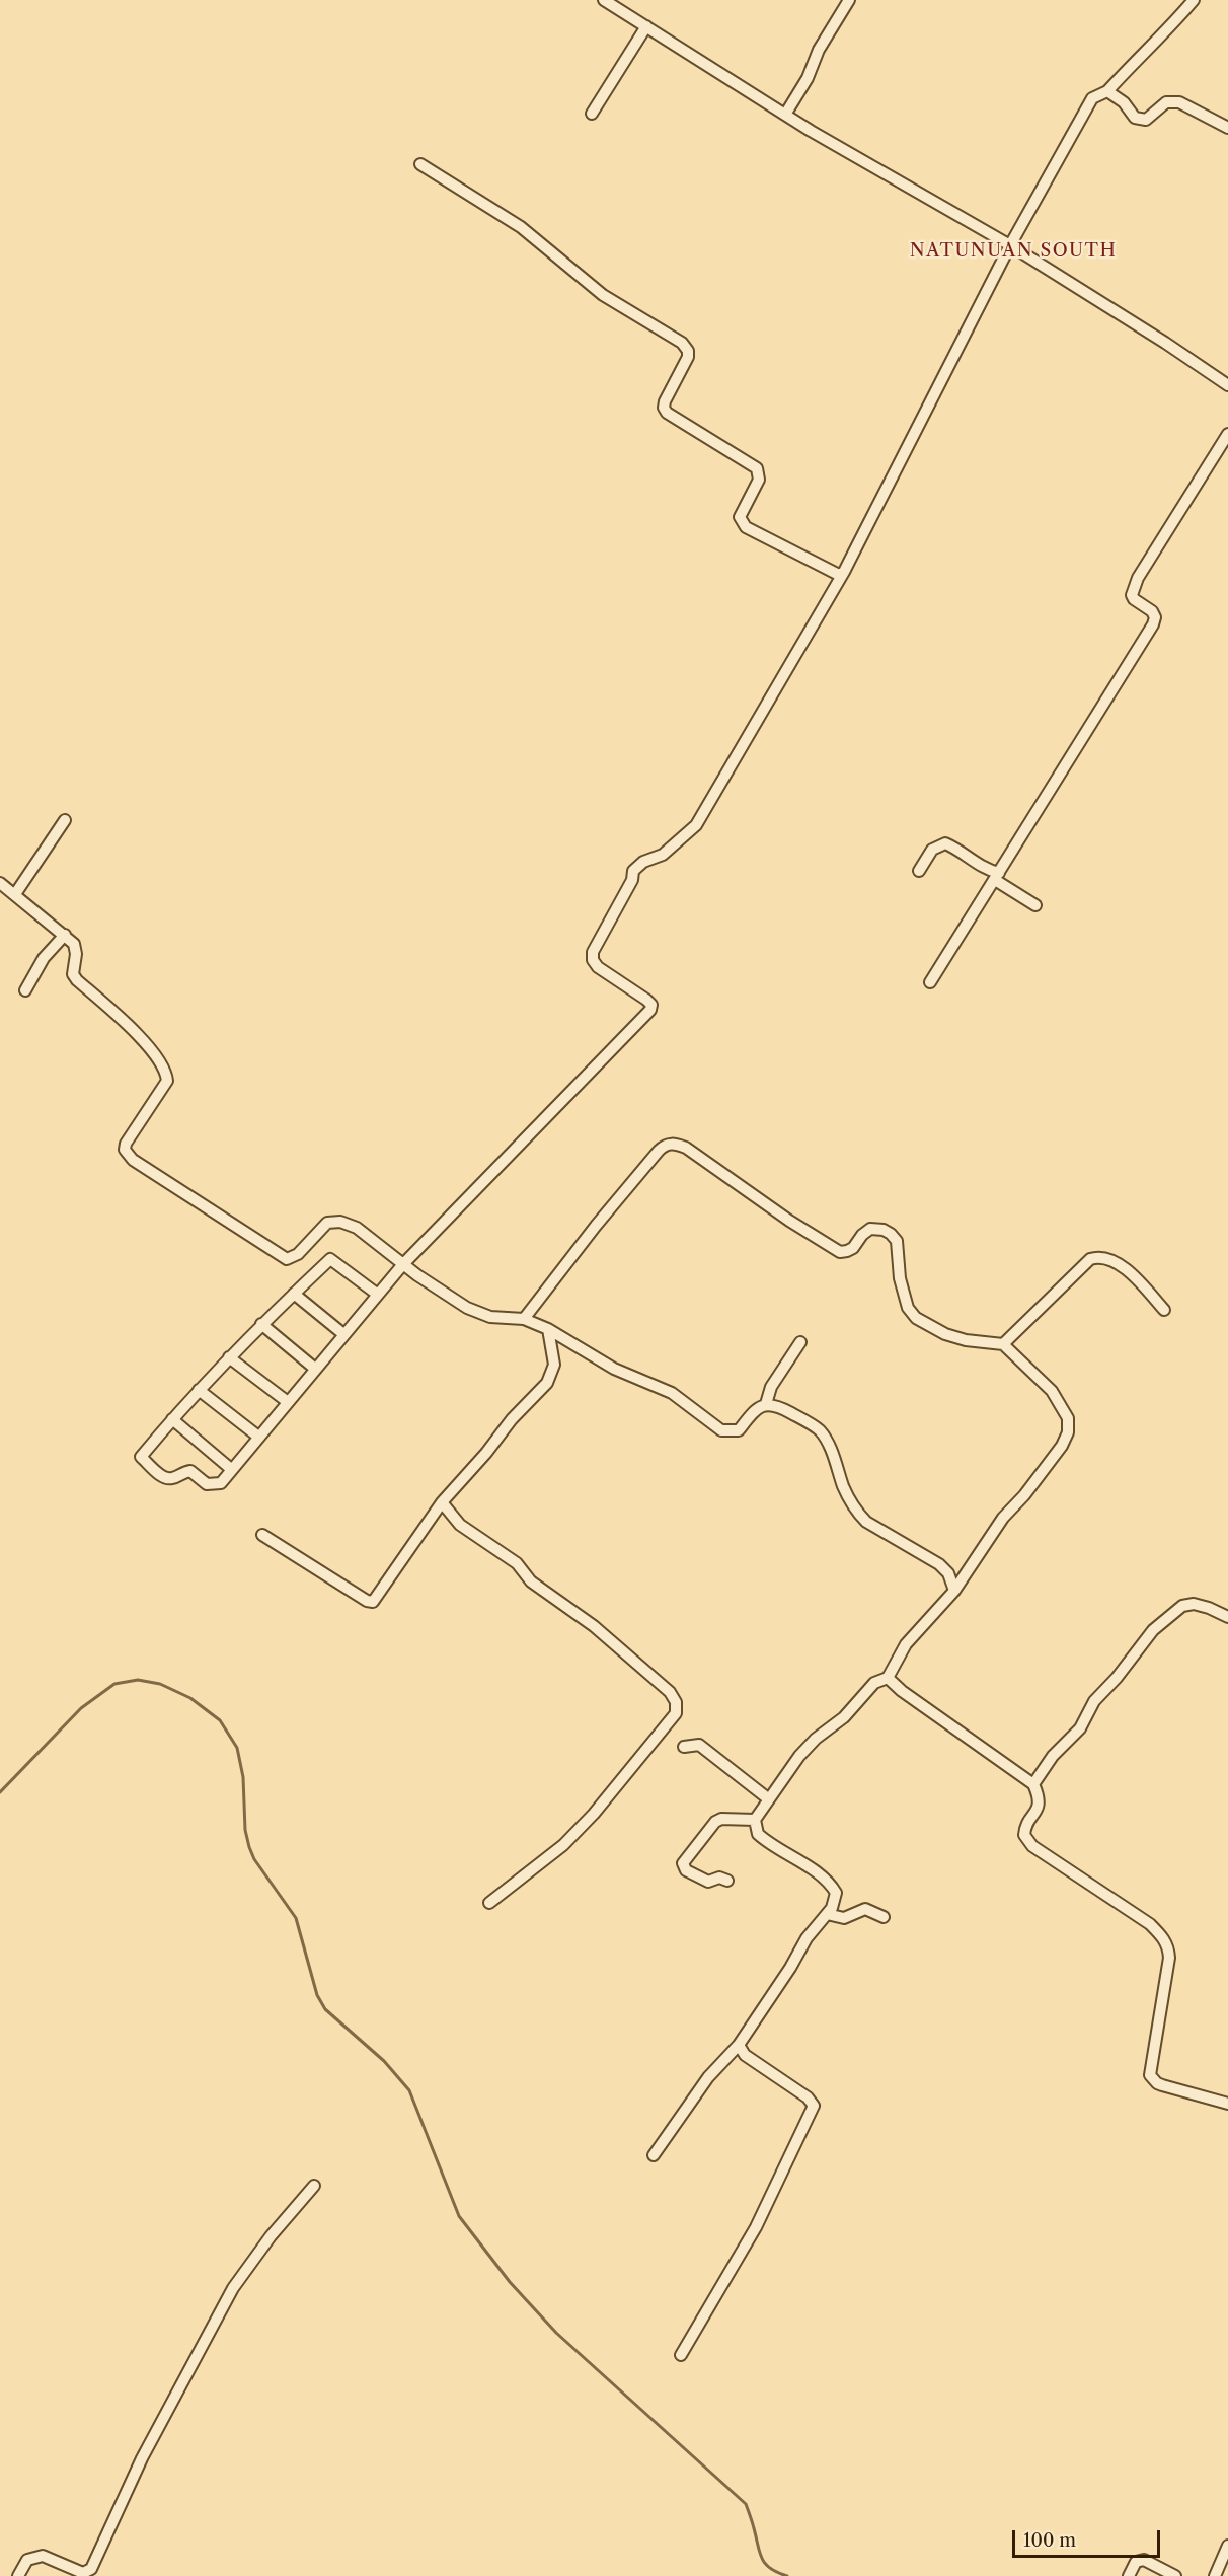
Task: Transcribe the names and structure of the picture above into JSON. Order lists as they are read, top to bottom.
{
  "districts": ["NATUNUAN SOUTH"],
  "scale_bar": "100 m"
}
